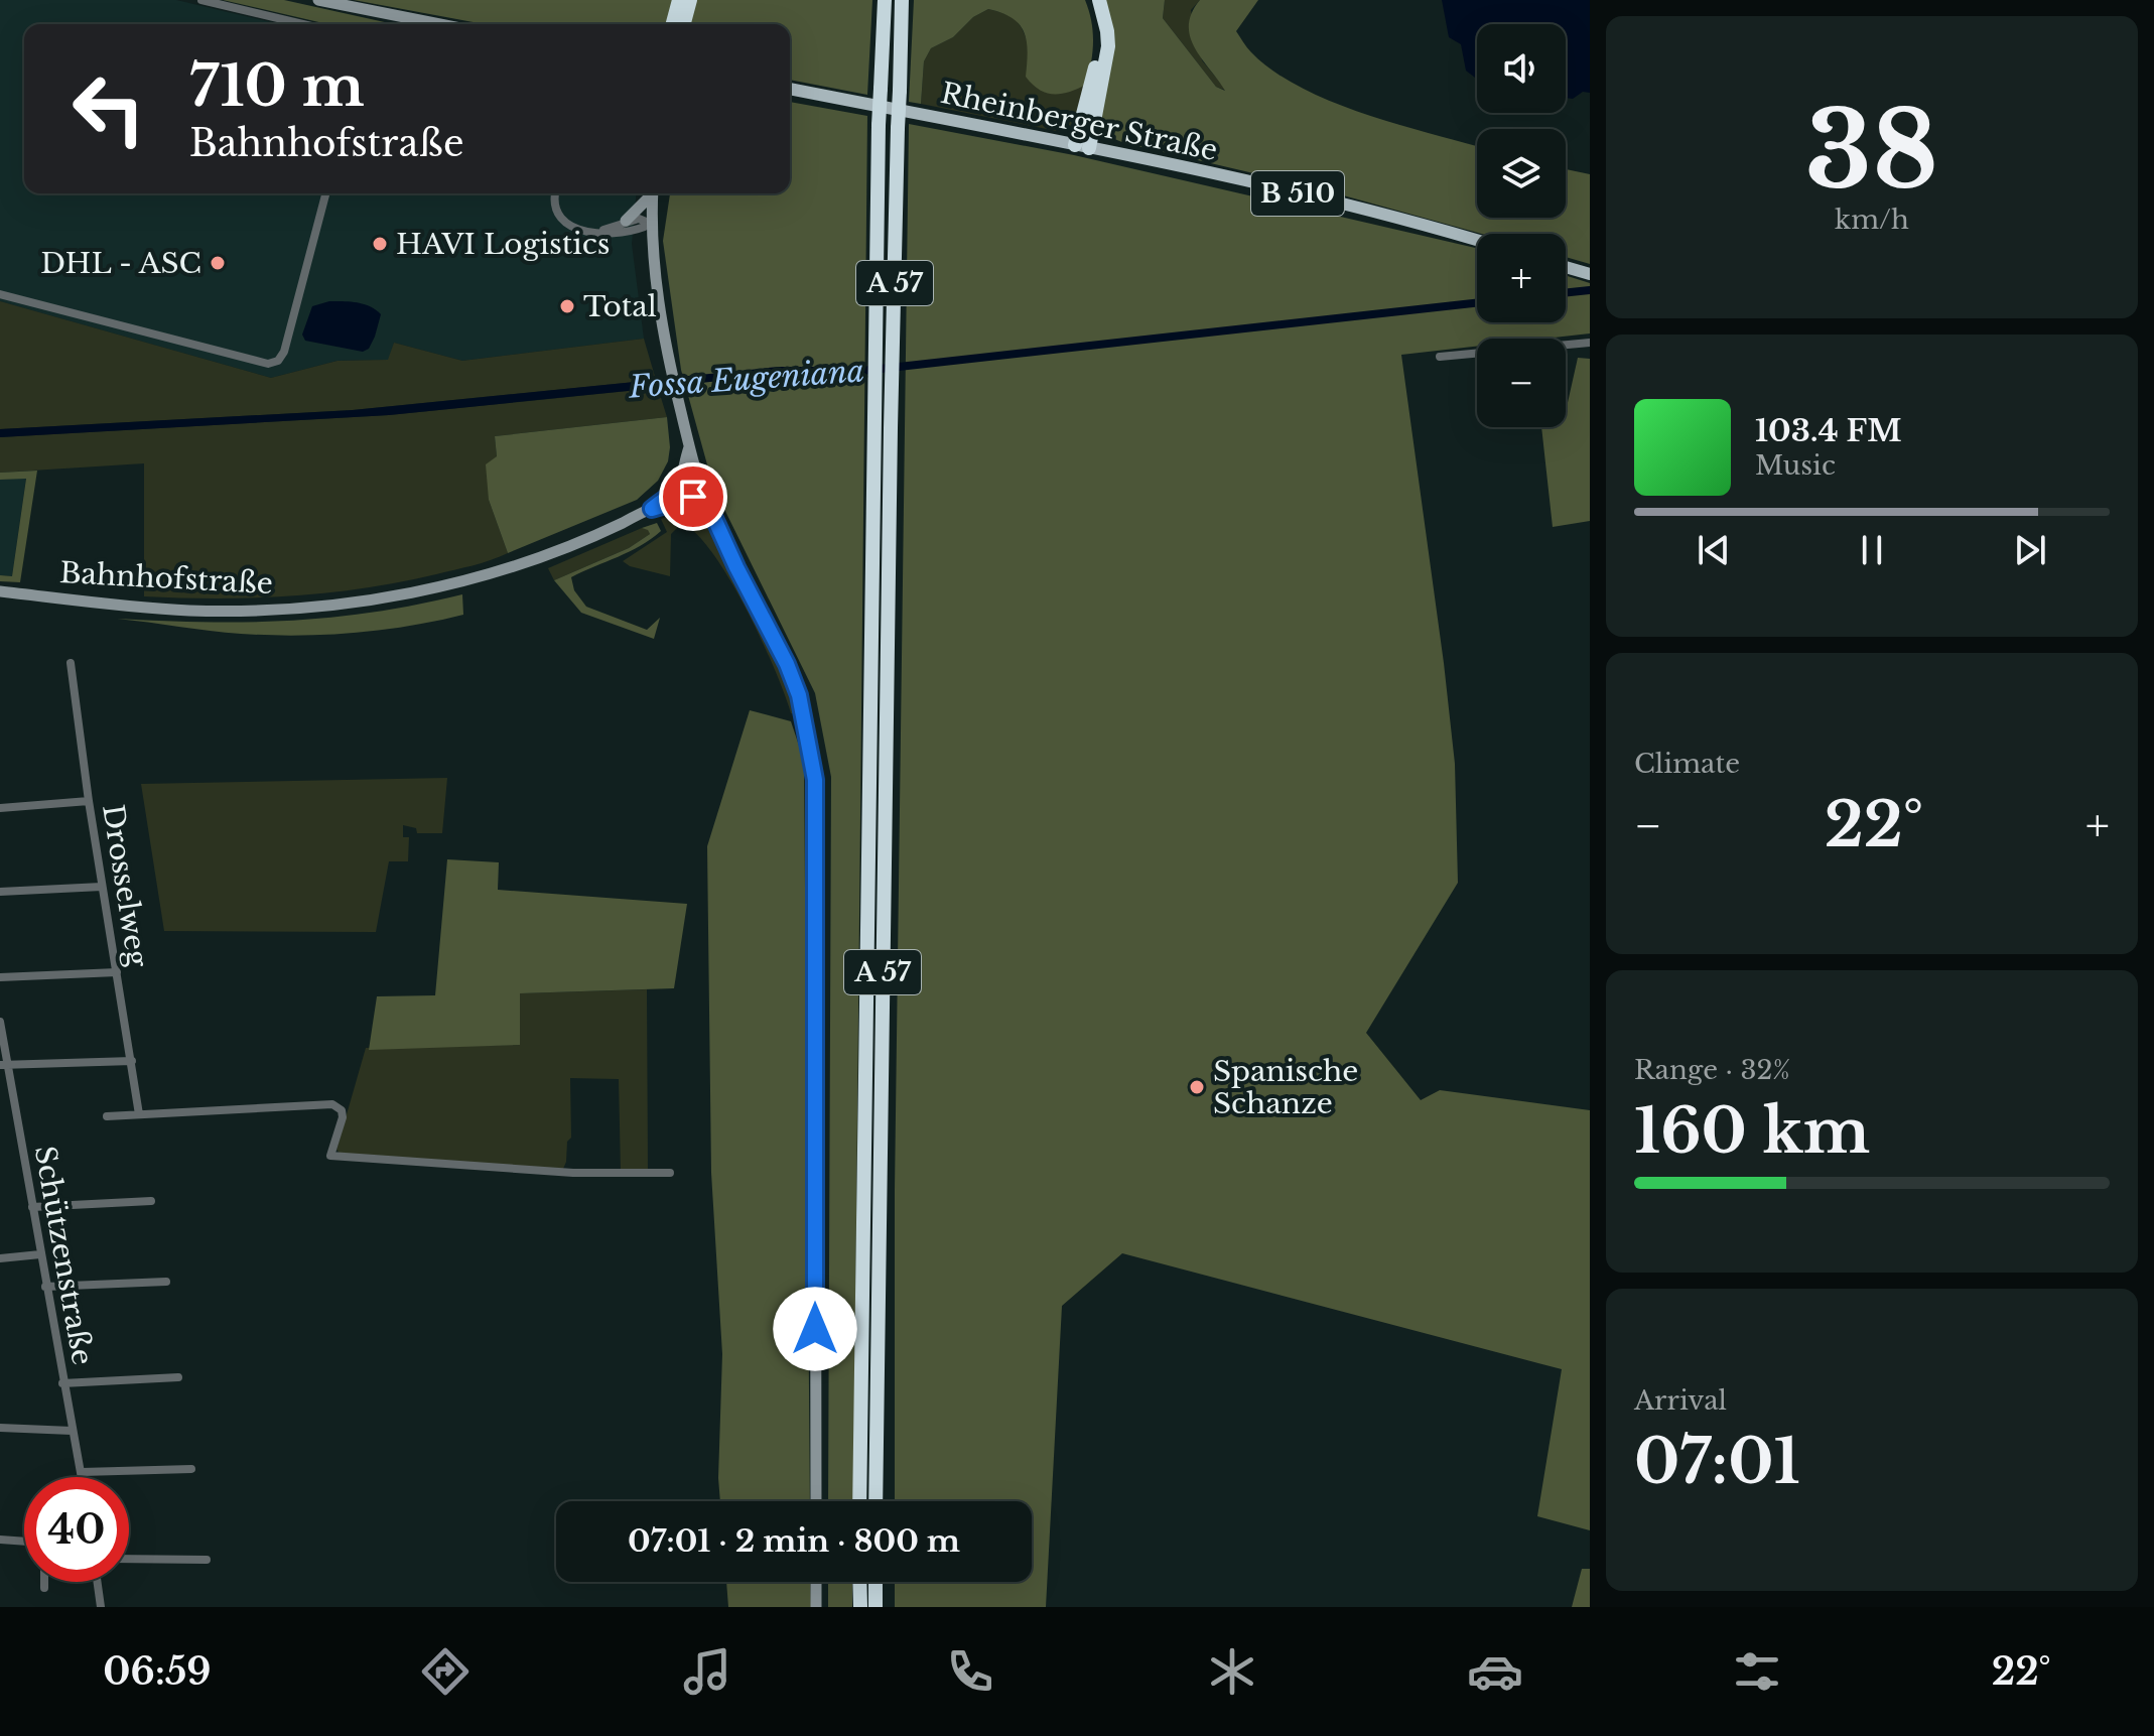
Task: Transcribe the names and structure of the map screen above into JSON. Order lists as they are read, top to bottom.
{
  "streets": {
    "highway": ["A 57"],
    "main road": ["Rheinberger Straße", "B 510"],
    "street": ["Bahnhofstraße", "Drosselweg", "Schützenstraße"]
  },
  "water": ["Fossa Eugeniana"],
  "places": [
    "HAVI Logistics",
    "DHL - ASC",
    "Total",
    "Spanische Schanze"
  ],
  "page": {
    "tile": [
      ["38", "km/h"],
      "Climate",
      ["Range · 32%", "160 km"],
      ["Arrival", "07:01"]
    ],
    "map_buttons": ["+", "−"],
    "turn": ["710 m", "Bahnhofstraße"],
    "song": ["103.4 FM", "Music"],
    "heat": ["−", "22°", "+"],
    "limit": "40",
    "trip": "07:01 · 2 min · 800 m",
    "tabs": ["06:59", "22°"]
  }
}
